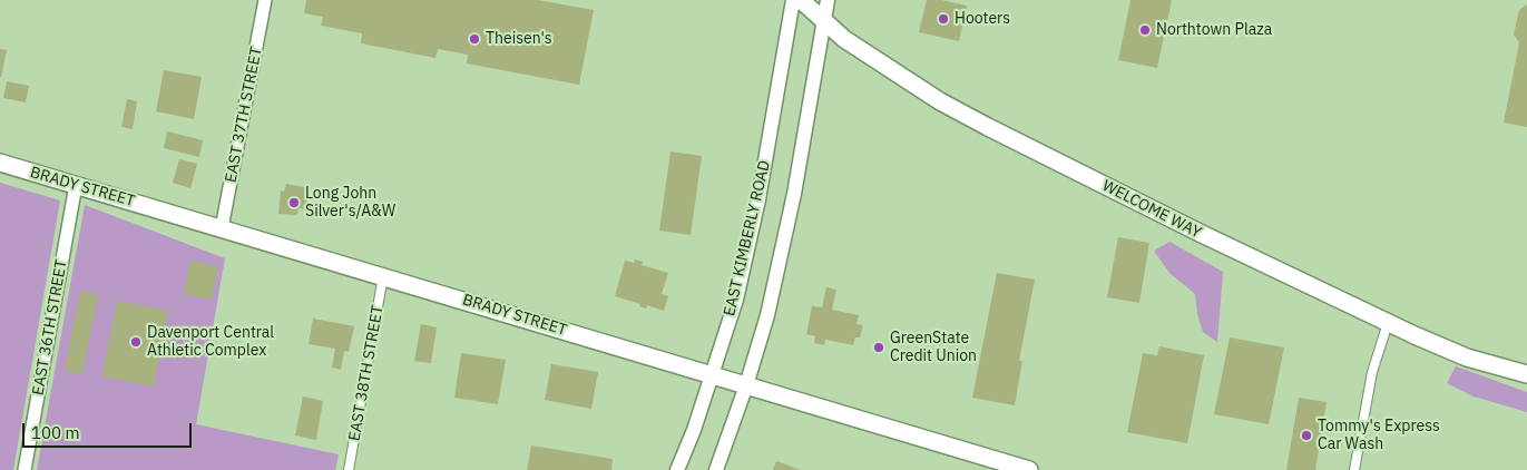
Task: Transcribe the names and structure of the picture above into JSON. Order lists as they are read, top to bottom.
{
  "streets": {
    "highway": ["BRADY STREET", "WELCOME WAY"],
    "main road": ["EAST KIMBERLY ROAD"],
    "street": ["EAST 37TH STREET", "EAST 36TH STREET", "EAST 38TH STREET"]
  },
  "crossings": [
    ["EAST 37TH STREET", "BRADY STREET"],
    ["BRADY STREET", "EAST KIMBERLY ROAD"],
    ["BRADY STREET", "EAST 36TH STREET"],
    ["BRADY STREET", "EAST 38TH STREET"]
  ],
  "places": [
    "Hooters",
    "Northtown Plaza",
    "Theisen's",
    "Long John Silver's/A&W",
    "Davenport Central Athletic Complex",
    "GreenState Credit Union",
    "Tommy's Express Car Wash"
  ],
  "scale_bar": "100 m"
}
